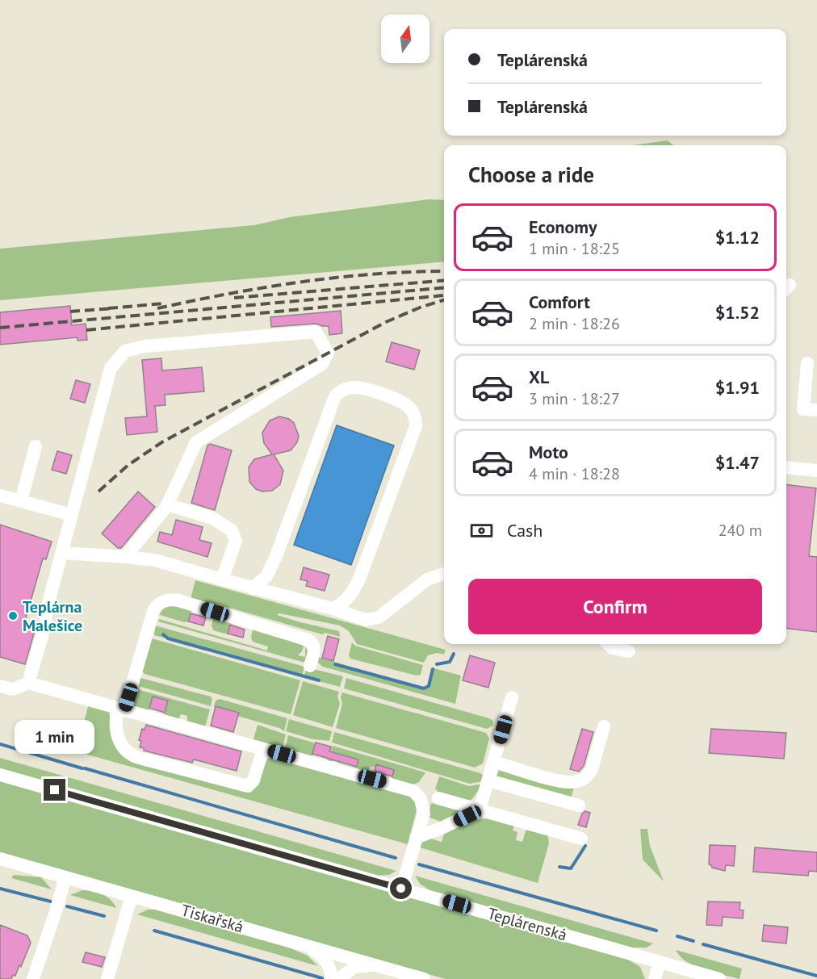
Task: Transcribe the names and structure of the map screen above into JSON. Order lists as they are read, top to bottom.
{
  "streets": {
    "street": ["Tiskařská", "Teplárenská"]
  },
  "places": ["Teplárna Malešice"],
  "north": "top",
  "page": {
    "banner": ["Teplárenská", "Teplárenská"],
    "heading": "Choose a ride",
    "list": [
      {
        "name": "Economy",
        "note": "1 min · 18:25",
        "value": "$1.12"
      },
      {
        "name": "Comfort",
        "note": "2 min · 18:26",
        "value": "$1.52"
      },
      {
        "name": "XL",
        "note": "3 min · 18:27",
        "value": "$1.91"
      },
      {
        "name": "Moto",
        "note": "4 min · 18:28",
        "value": "$1.47"
      }
    ],
    "pay": ["Cash", "240 m"],
    "buttons": "Confirm",
    "bubble": "1 min"
  }
}
